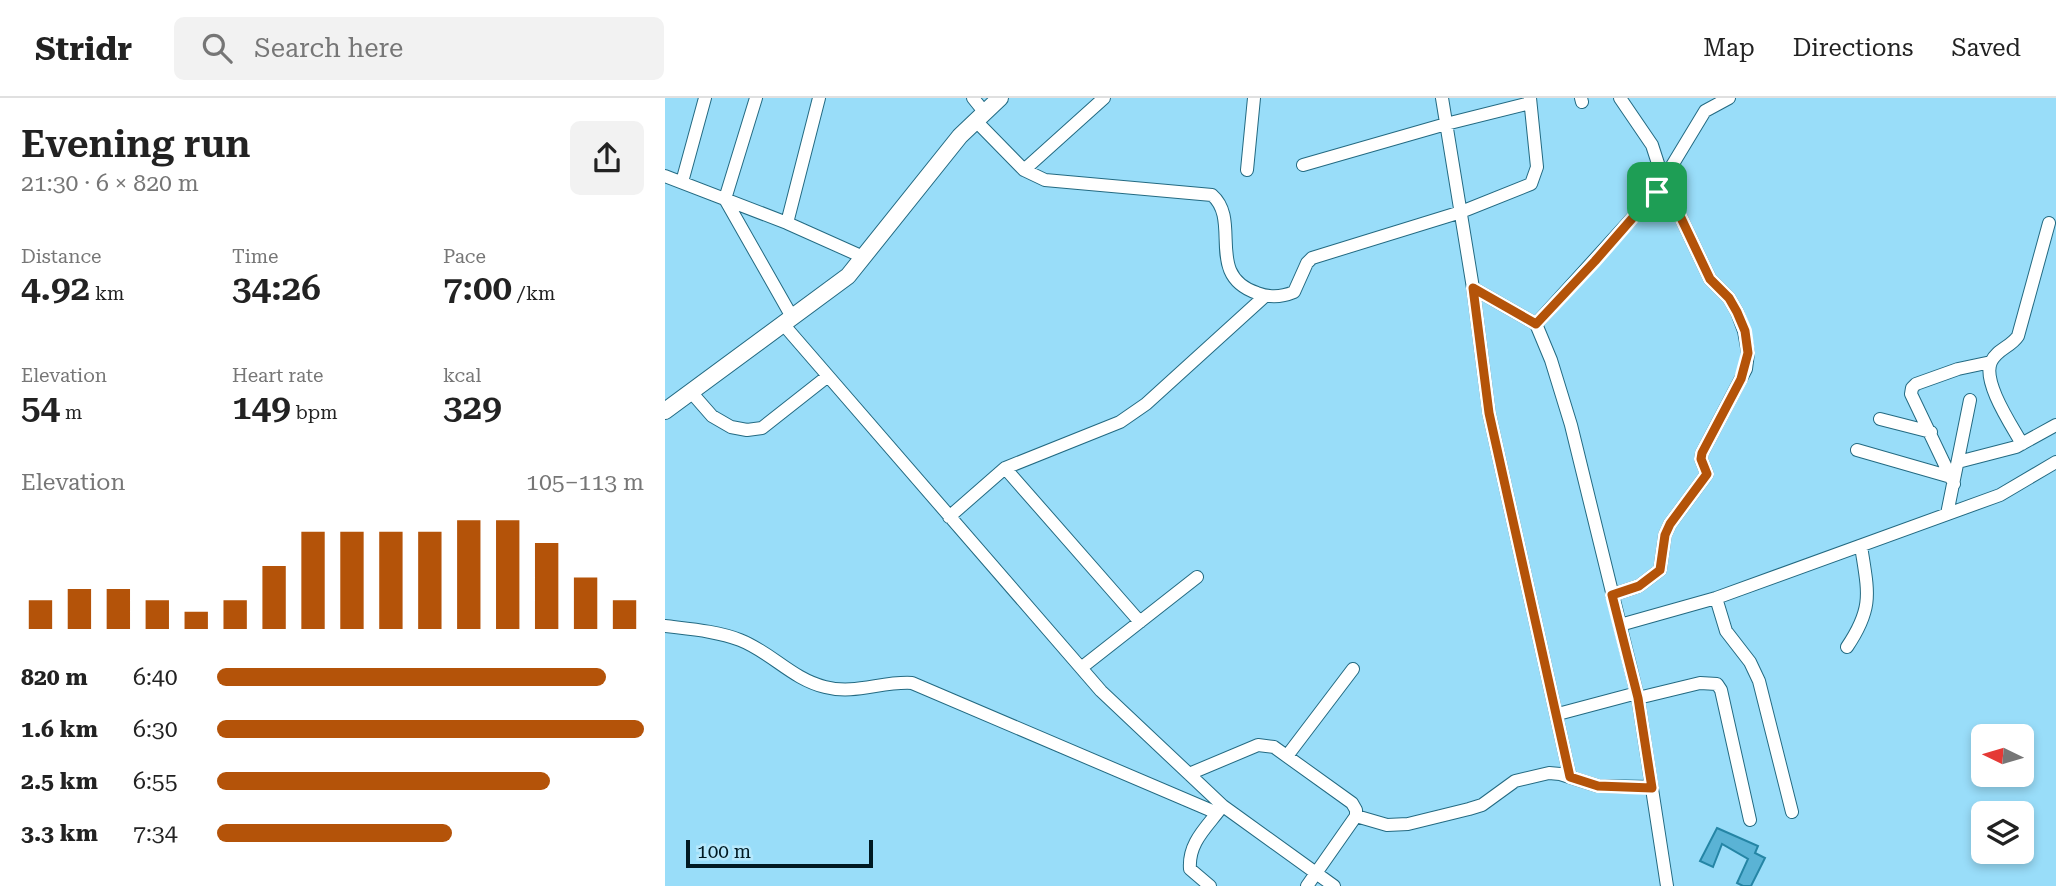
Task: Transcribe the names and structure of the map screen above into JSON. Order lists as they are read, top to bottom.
{
  "scale_bar": "100 m",
  "north": "left",
  "page": {
    "header": "Stridr",
    "search": "Search here",
    "nav": ["Map", "Directions", "Saved"],
    "heading": ["Evening run", "21:30 · 6 × 820 m"],
    "stats": [
      ["Distance", "4.92 km"],
      ["Time", "34:26"],
      ["Pace", "7:00 /km"],
      ["Elevation", "54 m"],
      ["Heart rate", "149 bpm"],
      ["kcal", "329"]
    ],
    "chart": ["Elevation", "105–113 m"],
    "list": [
      {
        "name": "820 m",
        "note": "6:40"
      },
      {
        "name": "1.6 km",
        "note": "6:30"
      },
      {
        "name": "2.5 km",
        "note": "6:55"
      },
      {
        "name": "3.3 km",
        "note": "7:34"
      }
    ],
    "scale": "100 m"
  }
}
